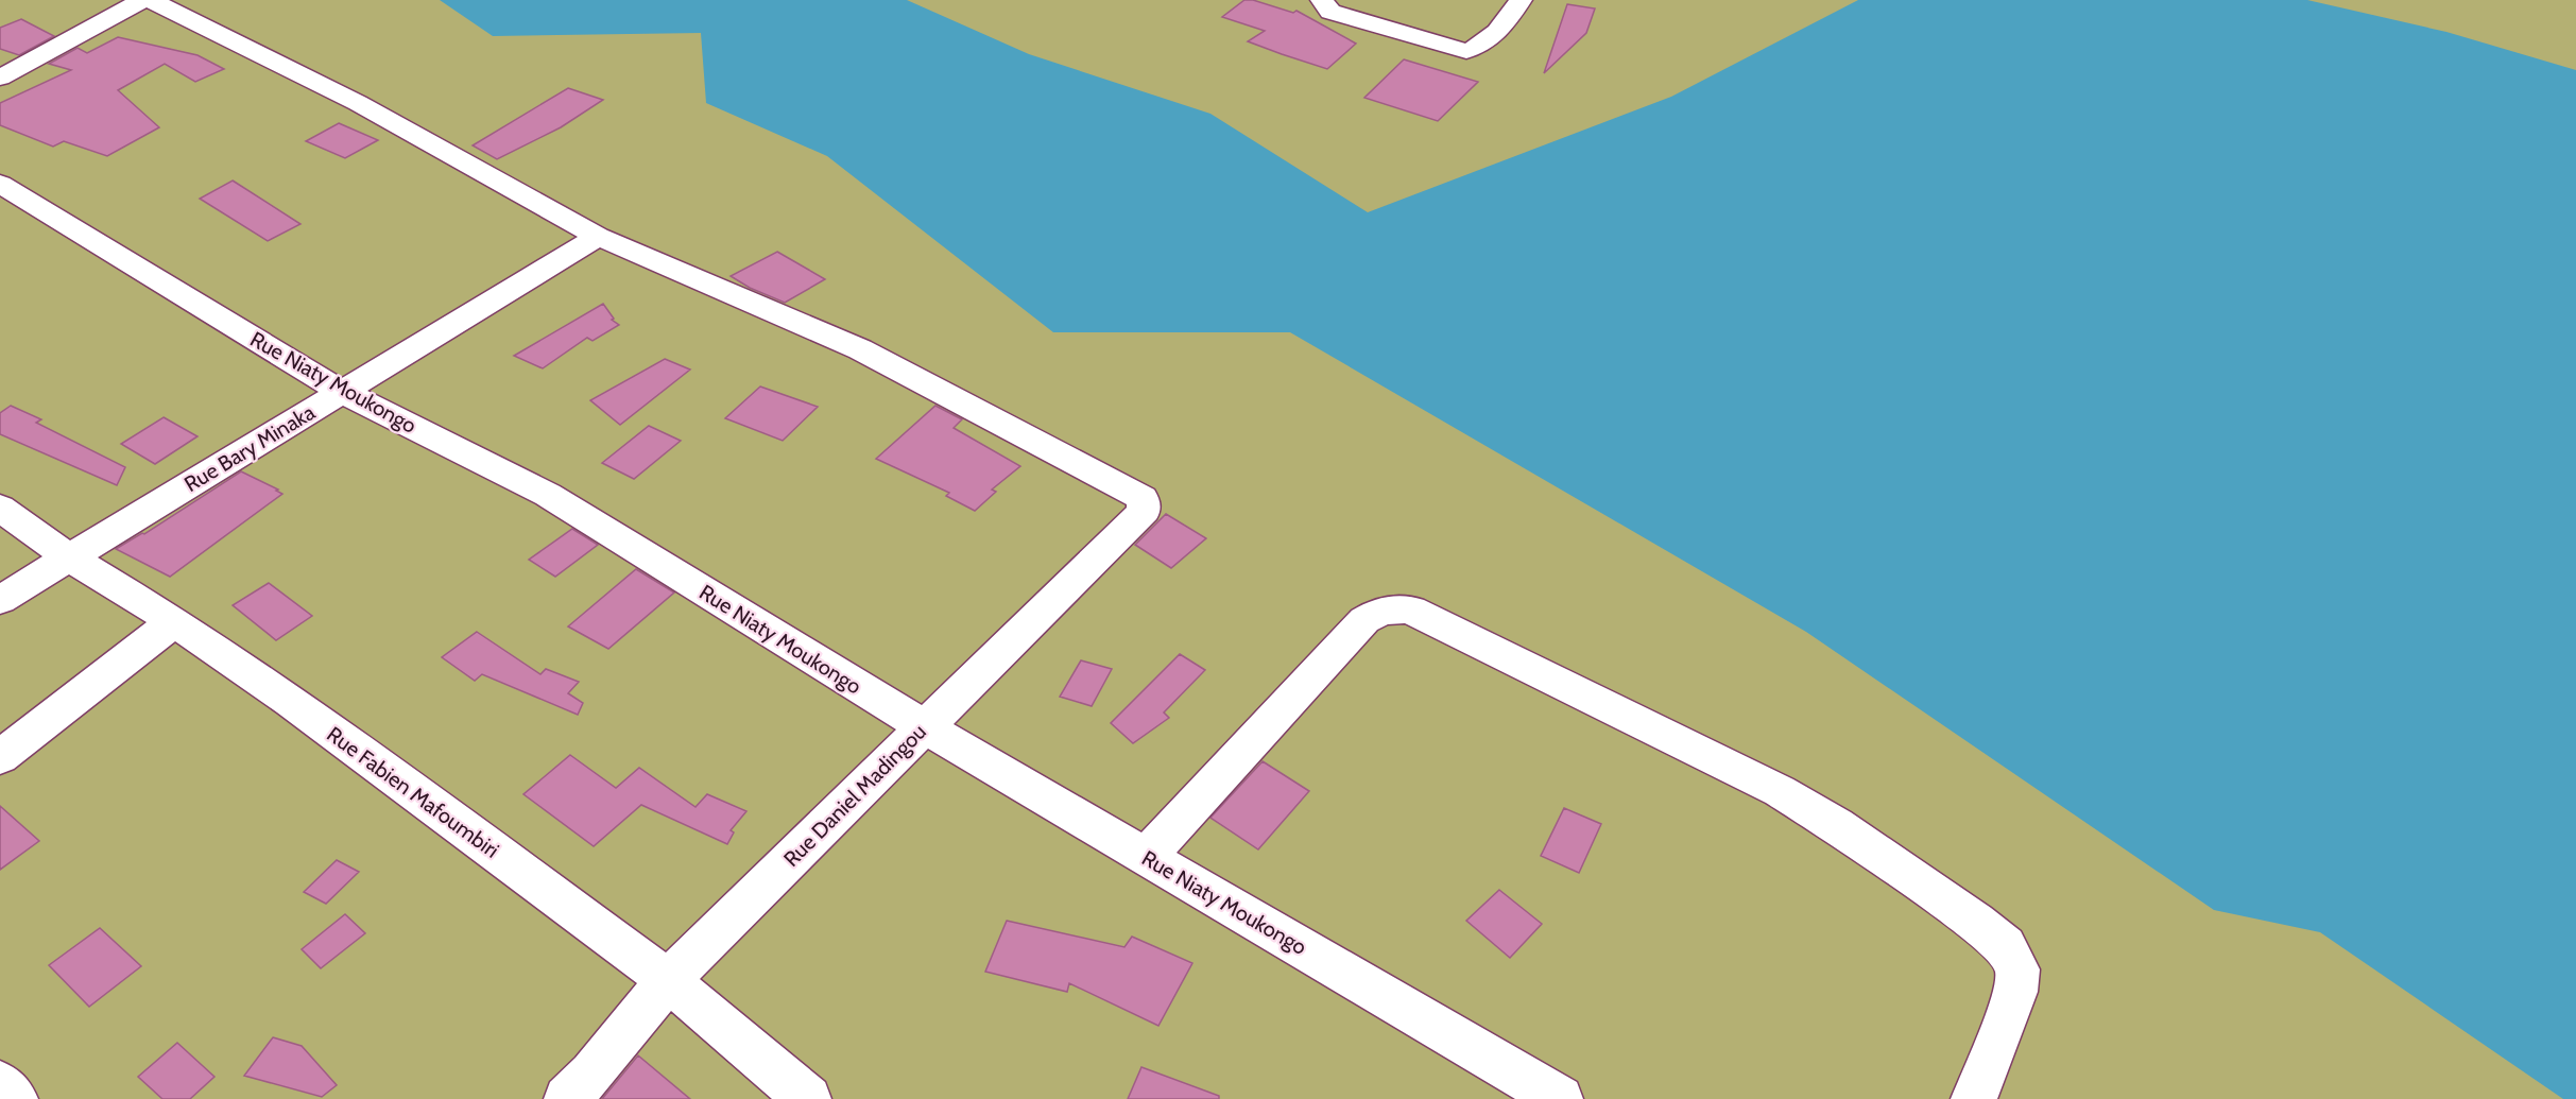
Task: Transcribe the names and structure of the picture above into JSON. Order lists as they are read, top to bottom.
{
  "streets": {
    "street": [
      "Rue Niaty Moukongo",
      "Rue Bary Minaka",
      "Rue Fabien Mafoumbiri",
      "Rue Daniel Madingou"
    ]
  },
  "crossings": [
    ["Rue Niaty Moukongo", "Rue Bary Minaka"],
    ["Rue Niaty Moukongo", "Rue Daniel Madingou"],
    ["Rue Bary Minaka", "Rue Fabien Mafoumbiri"],
    ["Rue Bary Minaka", "Rue Daniel Madingou"],
    ["Rue Fabien Mafoumbiri", "Rue Daniel Madingou"]
  ]
}
